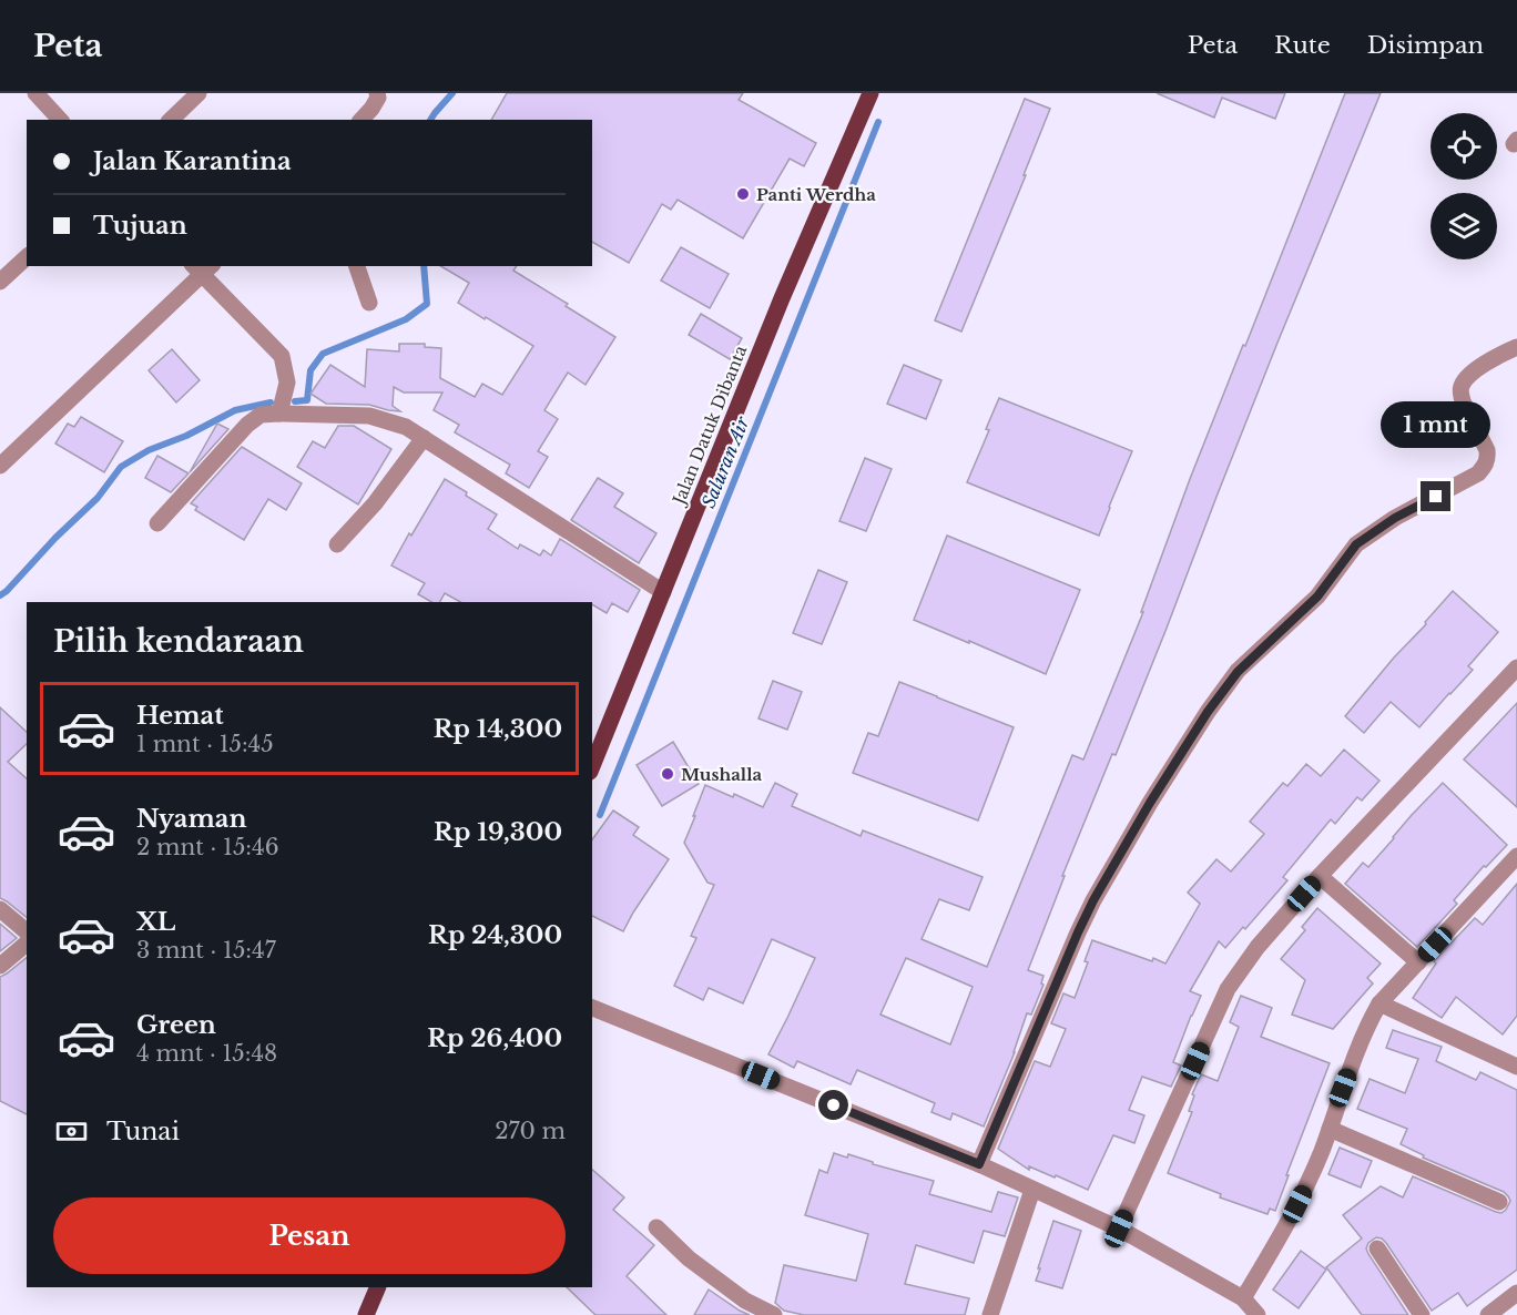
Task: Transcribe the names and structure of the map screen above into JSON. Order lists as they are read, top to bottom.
{
  "streets": {
    "main road": ["Jalan Datuk Dibanta"]
  },
  "water": ["Saluran Air"],
  "places": ["Panti Werdha", "Mushalla"],
  "page": {
    "header": "Peta",
    "nav": ["Peta", "Rute", "Disimpan"],
    "banner": ["Jalan Karantina", "Tujuan"],
    "bubble": "1 mnt",
    "heading": "Pilih kendaraan",
    "list": [
      {
        "name": "Hemat",
        "note": "1 mnt · 15:45",
        "value": "Rp 14,300"
      },
      {
        "name": "Nyaman",
        "note": "2 mnt · 15:46",
        "value": "Rp 19,300"
      },
      {
        "name": "XL",
        "note": "3 mnt · 15:47",
        "value": "Rp 24,300"
      },
      {
        "name": "Green",
        "note": "4 mnt · 15:48",
        "value": "Rp 26,400"
      }
    ],
    "pay": ["Tunai", "270 m"],
    "buttons": "Pesan"
  }
}
